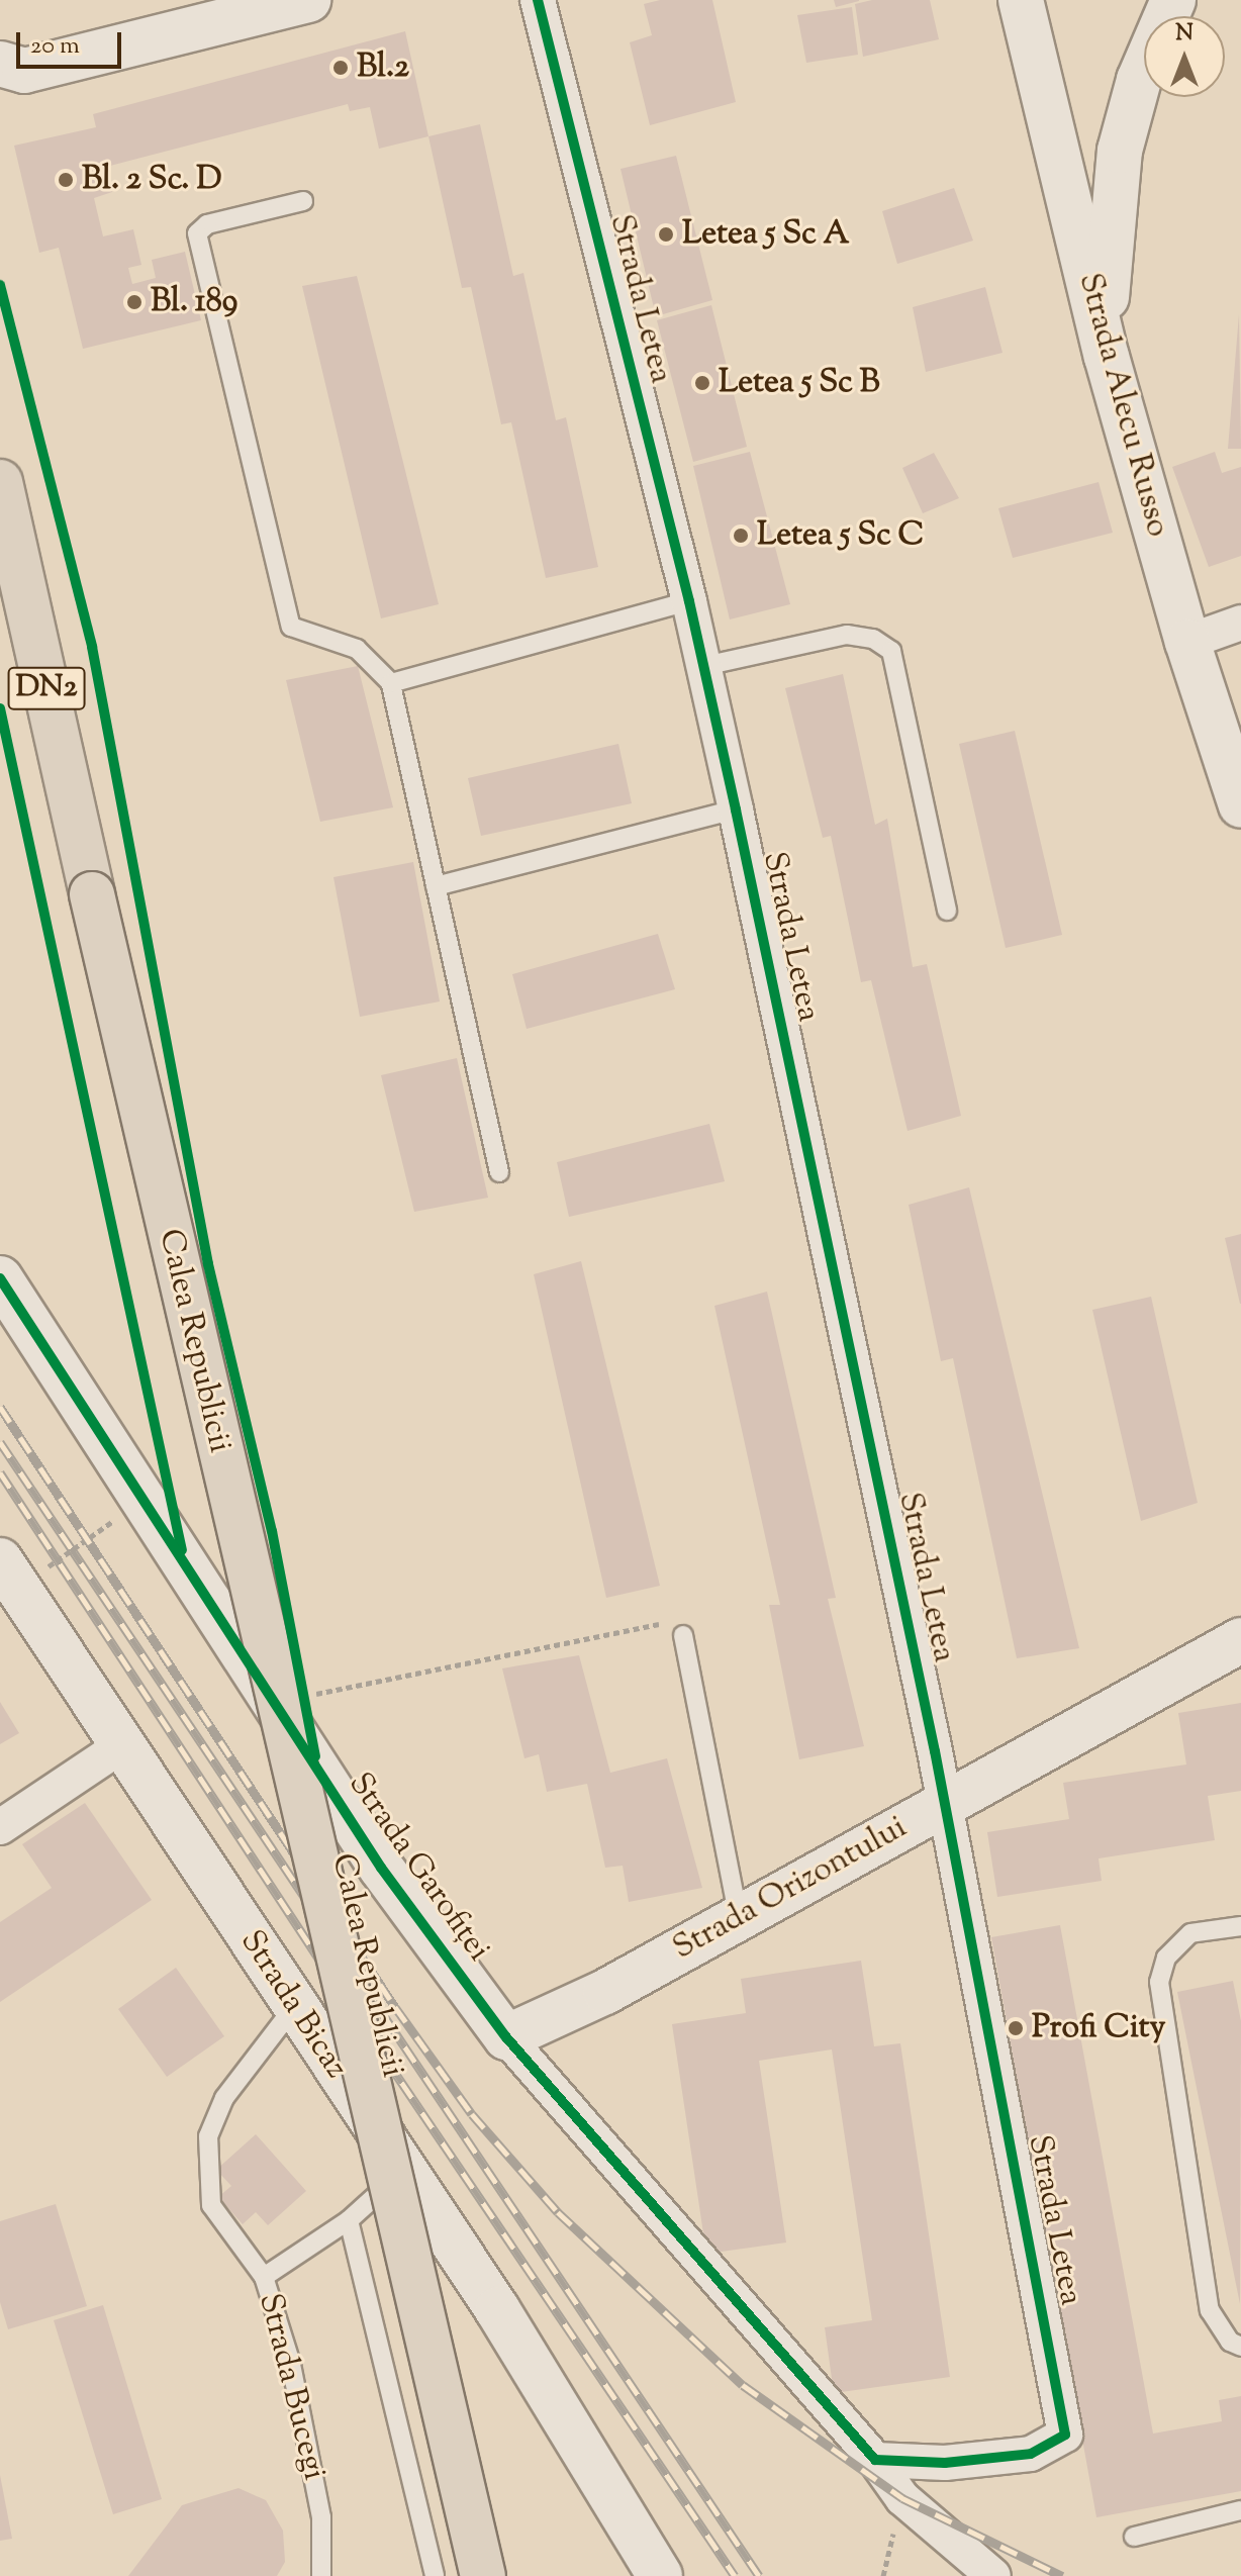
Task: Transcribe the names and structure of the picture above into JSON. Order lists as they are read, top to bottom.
{
  "streets": {
    "main road": ["DN2", "Calea Republicii"],
    "street": [
      "Strada Letea",
      "Strada Alecu Russo",
      "Strada Garofiței",
      "Strada Orizontului",
      "Strada Bicaz"
    ],
    "lane": ["Strada Bucegi"]
  },
  "crossings": [
    ["Strada Letea", "Strada Orizontului"],
    ["Strada Garofiței", "Strada Orizontului"],
    ["Strada Bicaz", "Strada Bucegi"]
  ],
  "places": [
    "Bl.2",
    "Bl. 2 Sc. D",
    "Letea 5 Sc A",
    "Bl. 189",
    "Letea 5 Sc B",
    "Letea 5 Sc C",
    "Profi City"
  ],
  "scale_bar": "20 m",
  "north": "top"
}
